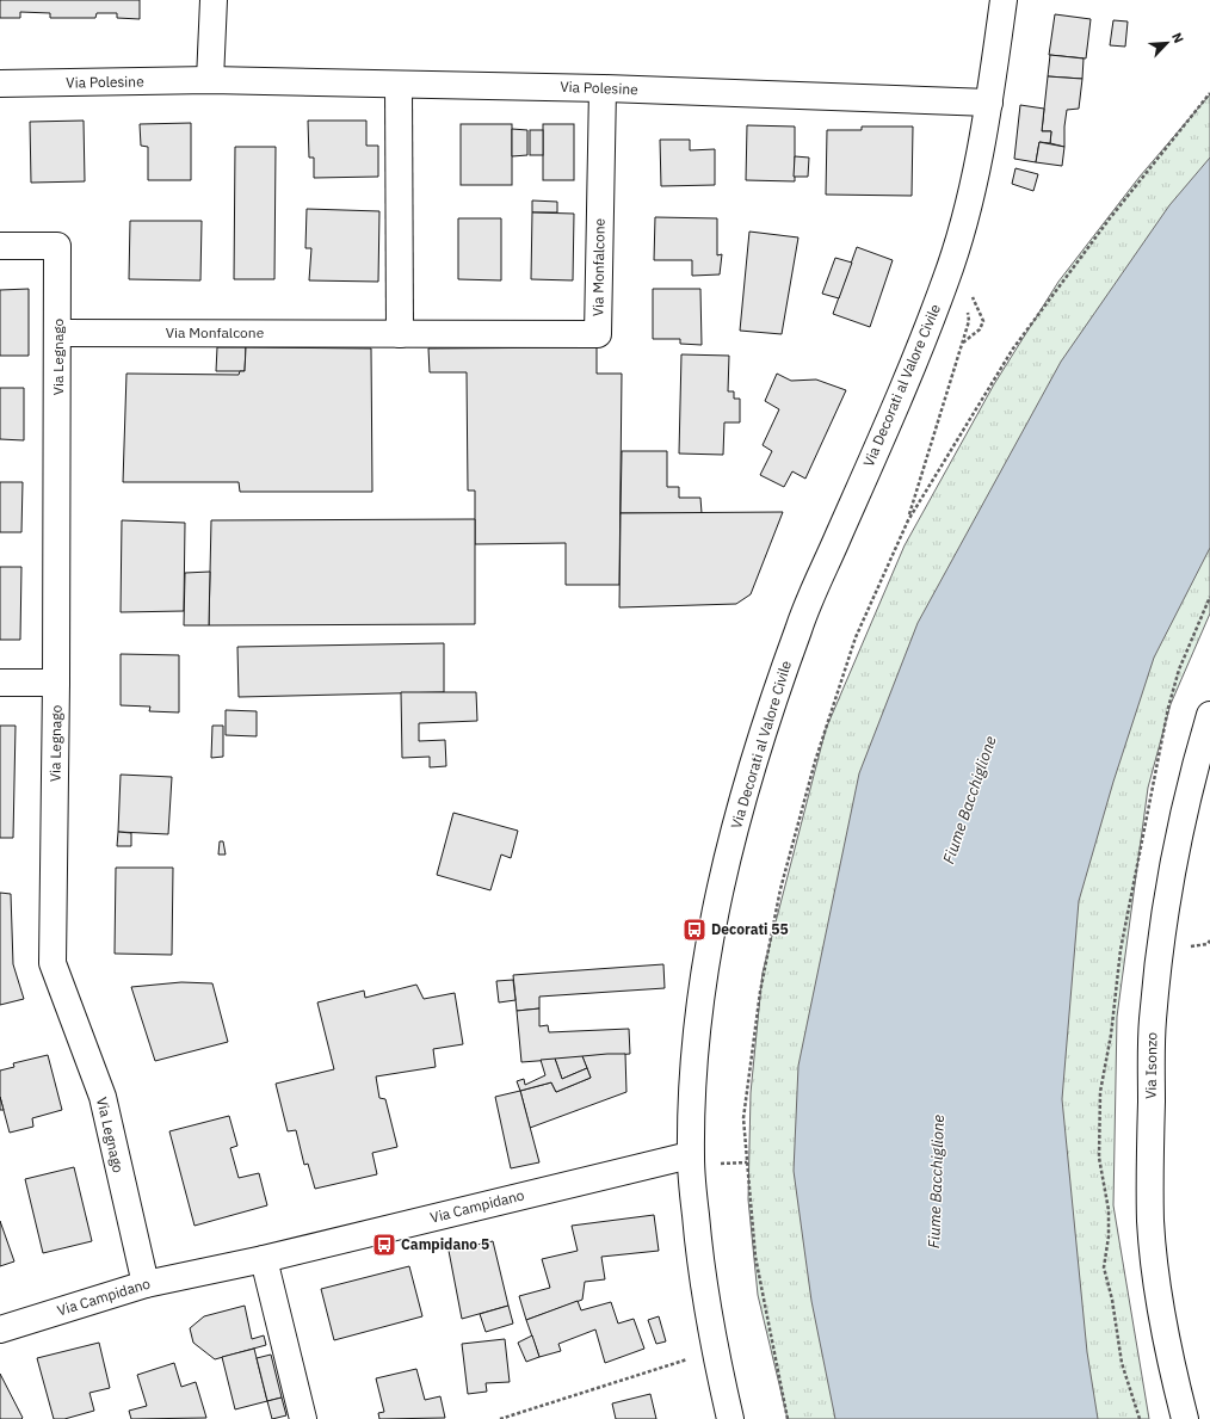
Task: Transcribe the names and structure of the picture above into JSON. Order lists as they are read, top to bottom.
{
  "streets": {
    "street": [
      "Via Polesine",
      "Via Monfalcone",
      "Via Legnago",
      "Via Decorati al Valore Civile",
      "Via Isonzo",
      "Via Campidano"
    ]
  },
  "crossings": [
    ["Via Polesine", "Via Monfalcone"],
    ["Via Polesine", "Via Decorati al Valore Civile"],
    ["Via Monfalcone", "Via Legnago"],
    ["Via Legnago", "Via Campidano"],
    ["Via Decorati al Valore Civile", "Via Campidano"]
  ],
  "water": ["Fiume Bacchiglione"],
  "places": {
    "bus stop": ["Decorati 55", "Campidano 5"]
  },
  "north": "top right"
}
